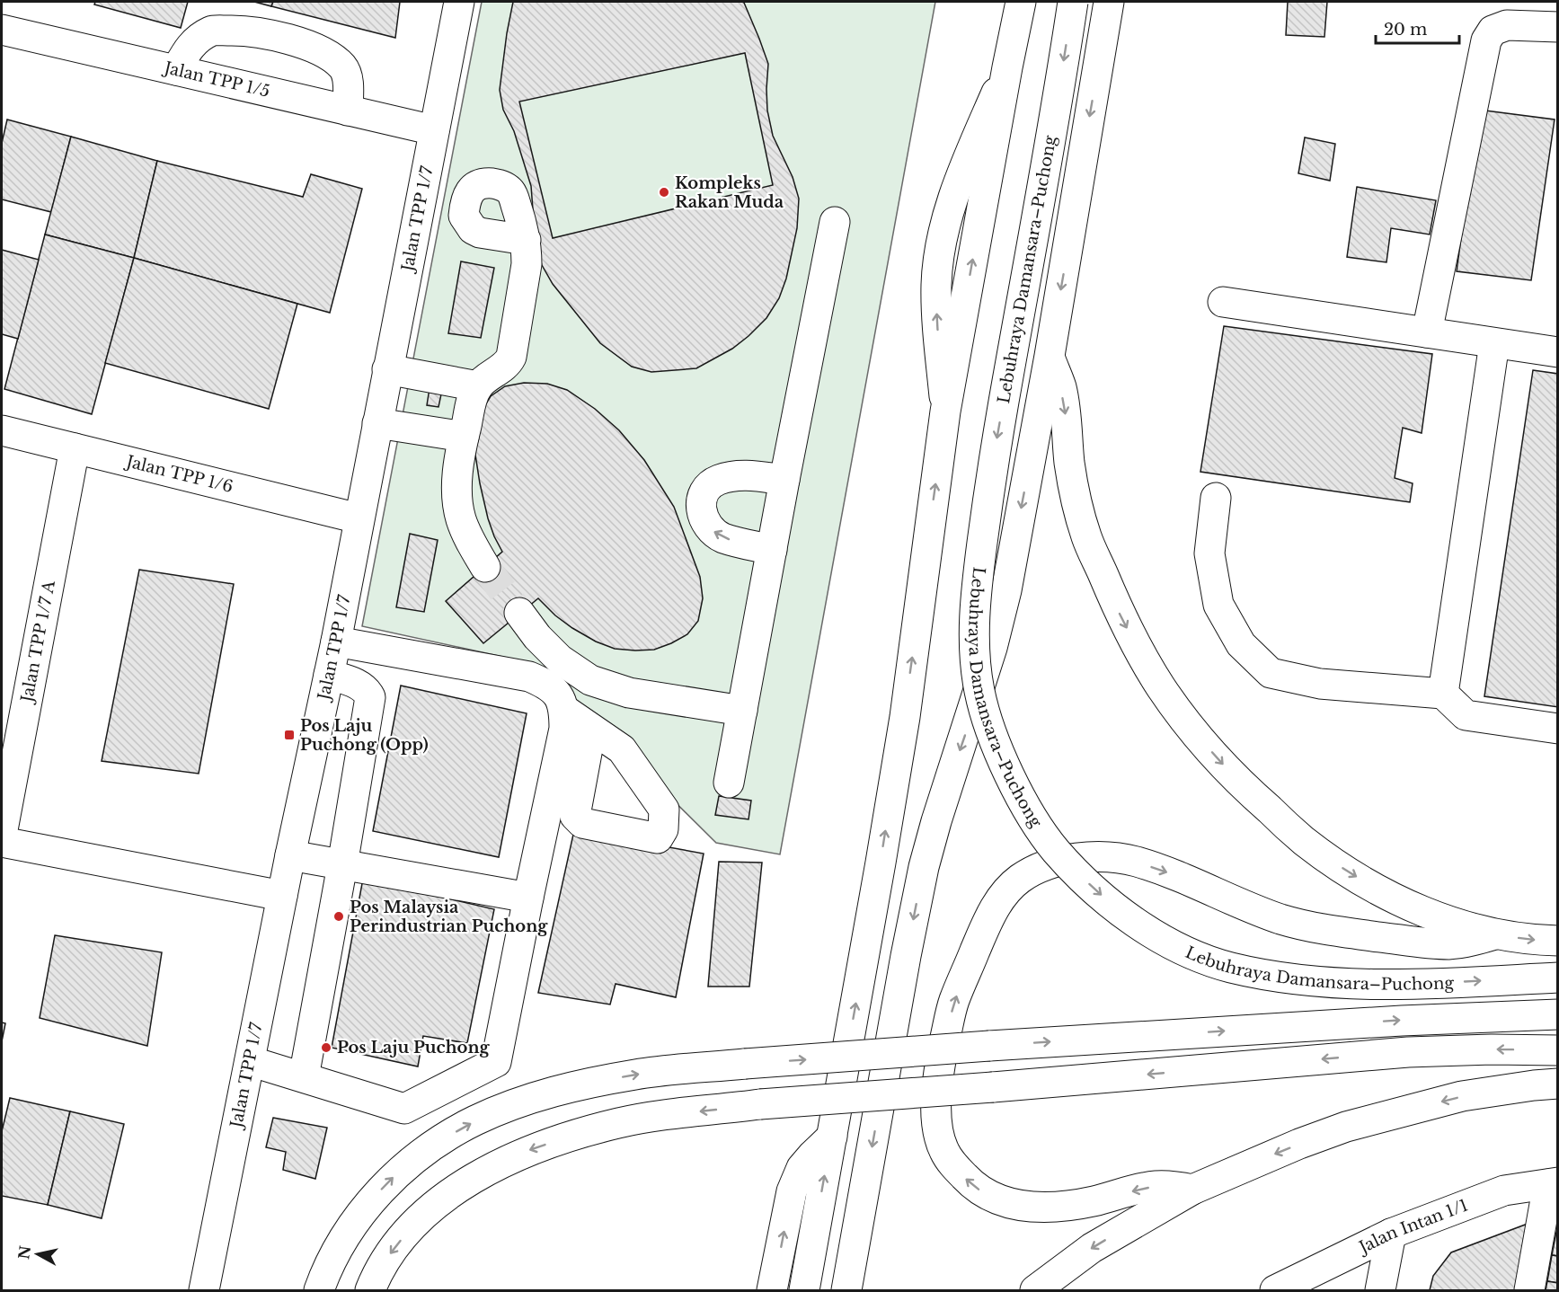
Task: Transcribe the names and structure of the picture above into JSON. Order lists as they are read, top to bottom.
{
  "streets": {
    "main road": [
      "Jalan TPP 1/5",
      "Jalan TPP 1/7",
      "Lebuhraya Damansara–Puchong",
      "Jalan TPP 1/6",
      "Jalan TPP 1/7 A",
      "Jalan Intan 1/1"
    ]
  },
  "crossings": [
    ["Jalan TPP 1/5", "Jalan TPP 1/7"],
    ["Jalan TPP 1/7", "Jalan TPP 1/6"],
    ["Jalan TPP 1/6", "Jalan TPP 1/7 A"]
  ],
  "places": {
    "other": ["Kompleks Rakan Muda", "Pos Malaysia Perindustrian Puchong", "Pos Laju Puchong"],
    "transit": ["Pos Laju Puchong (Opp)"]
  },
  "scale_bar": "20 m",
  "north": "left"
}
